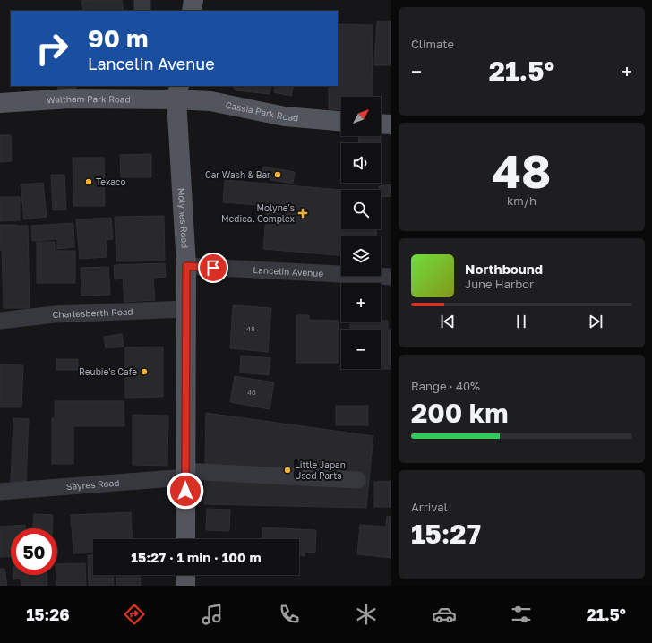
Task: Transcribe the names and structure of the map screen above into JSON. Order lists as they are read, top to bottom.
{
  "streets": {
    "main road": ["Waltham Park Road", "Cassia Park Road", "Molynes Road"],
    "street": ["Lancelin Avenue", "Charlesberth Road", "Sayres Road"]
  },
  "crossings": [
    ["Waltham Park Road", "Cassia Park Road"],
    ["Waltham Park Road", "Molynes Road"],
    ["Cassia Park Road", "Molynes Road"],
    ["Molynes Road", "Lancelin Avenue"],
    ["Molynes Road", "Charlesberth Road"],
    ["Molynes Road", "Sayres Road"]
  ],
  "places": {
    "other": [
      "Car Wash & Bar",
      "Texaco",
      "Reubie's Cafe",
      "Little Japan Used Parts"
    ],
    "health": ["Molyne's Medical Complex"]
  },
  "house_numbers": ["48", "46"],
  "north": "top right",
  "page": {
    "tile": [
      "Climate",
      ["48", "km/h"],
      ["Range · 40%", "200 km"],
      ["Arrival", "15:27"]
    ],
    "turn": ["90 m", "Lancelin Avenue"],
    "heat": ["−", "21.5°", "+"],
    "map_buttons": ["+", "−"],
    "song": ["Northbound", "June Harbor"],
    "limit": "50",
    "trip": "15:27 · 1 min · 100 m",
    "tabs": ["15:26", "21.5°"]
  }
}
